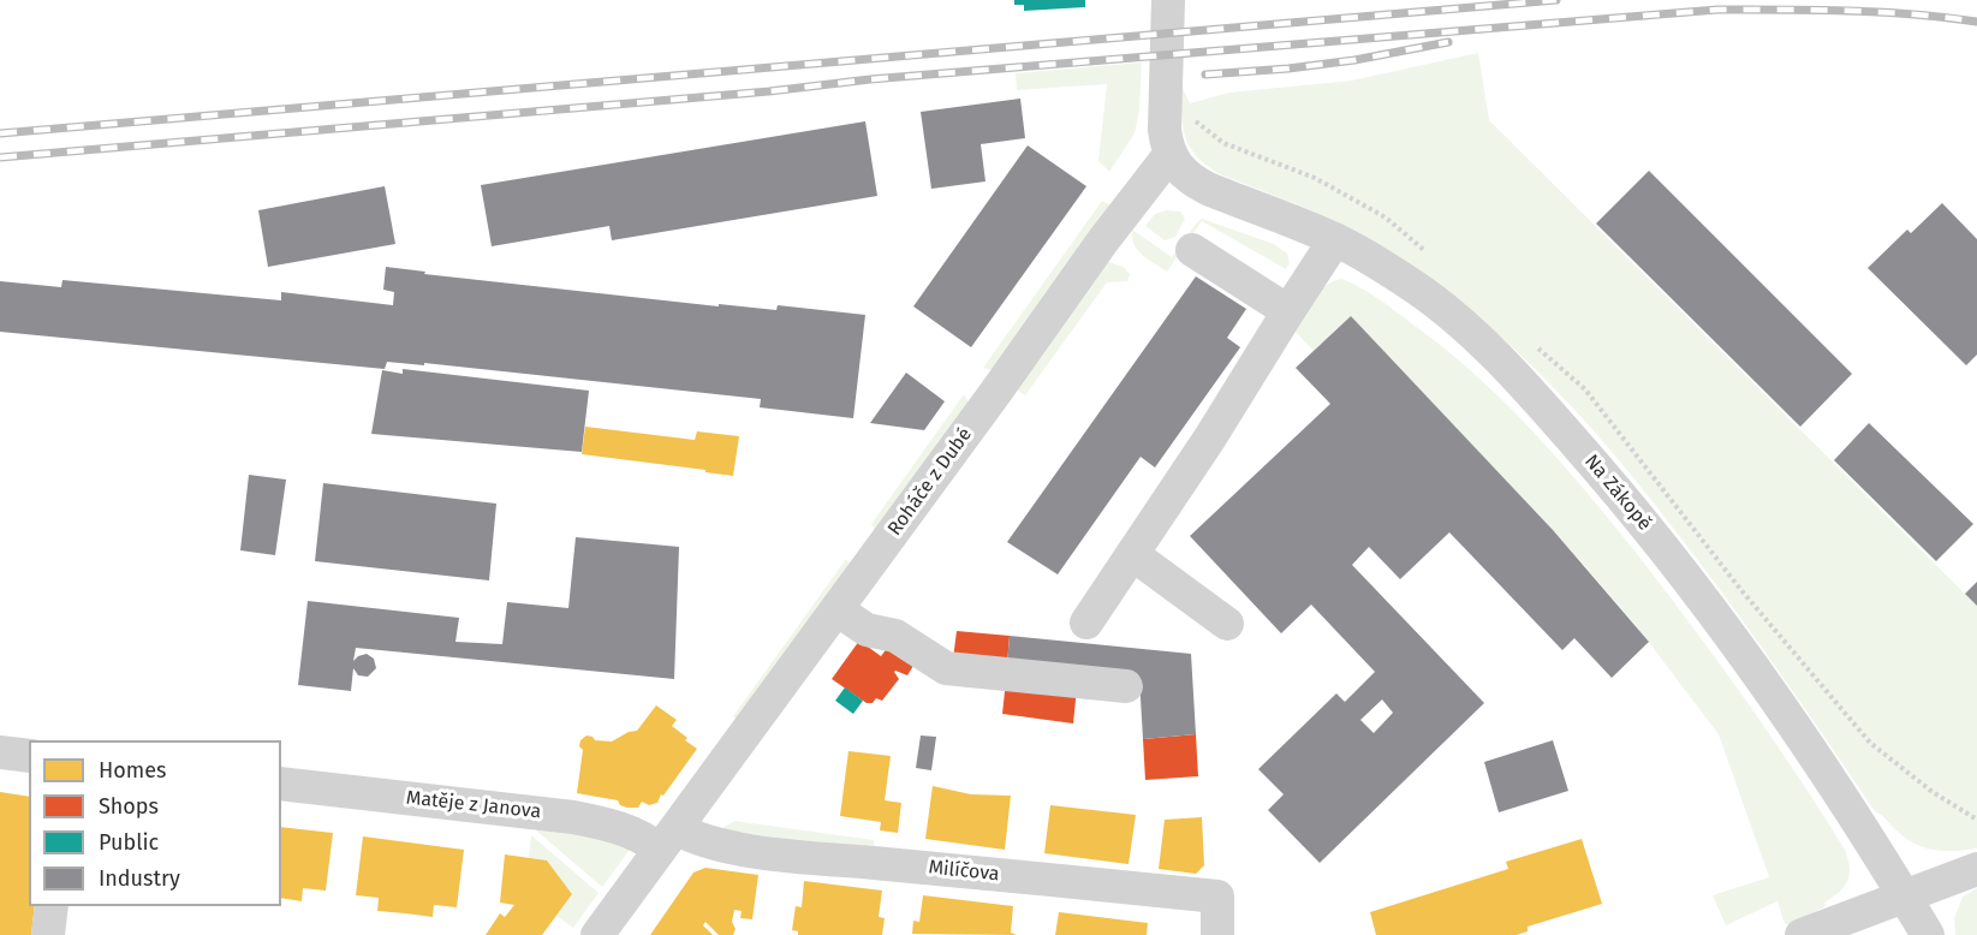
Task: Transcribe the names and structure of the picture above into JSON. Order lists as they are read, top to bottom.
{
  "streets": {
    "street": [
      "Roháče z Dubé",
      "Na Zákopě",
      "Matěje z Janova",
      "Milíčova"
    ]
  },
  "crossings": [
    ["Roháče z Dubé", "Na Zákopě"],
    ["Roháče z Dubé", "Matěje z Janova"],
    ["Roháče z Dubé", "Milíčova"],
    ["Matěje z Janova", "Milíčova"]
  ],
  "legend": [
    "Homes",
    "Shops",
    "Public",
    "Industry"
  ]
}
